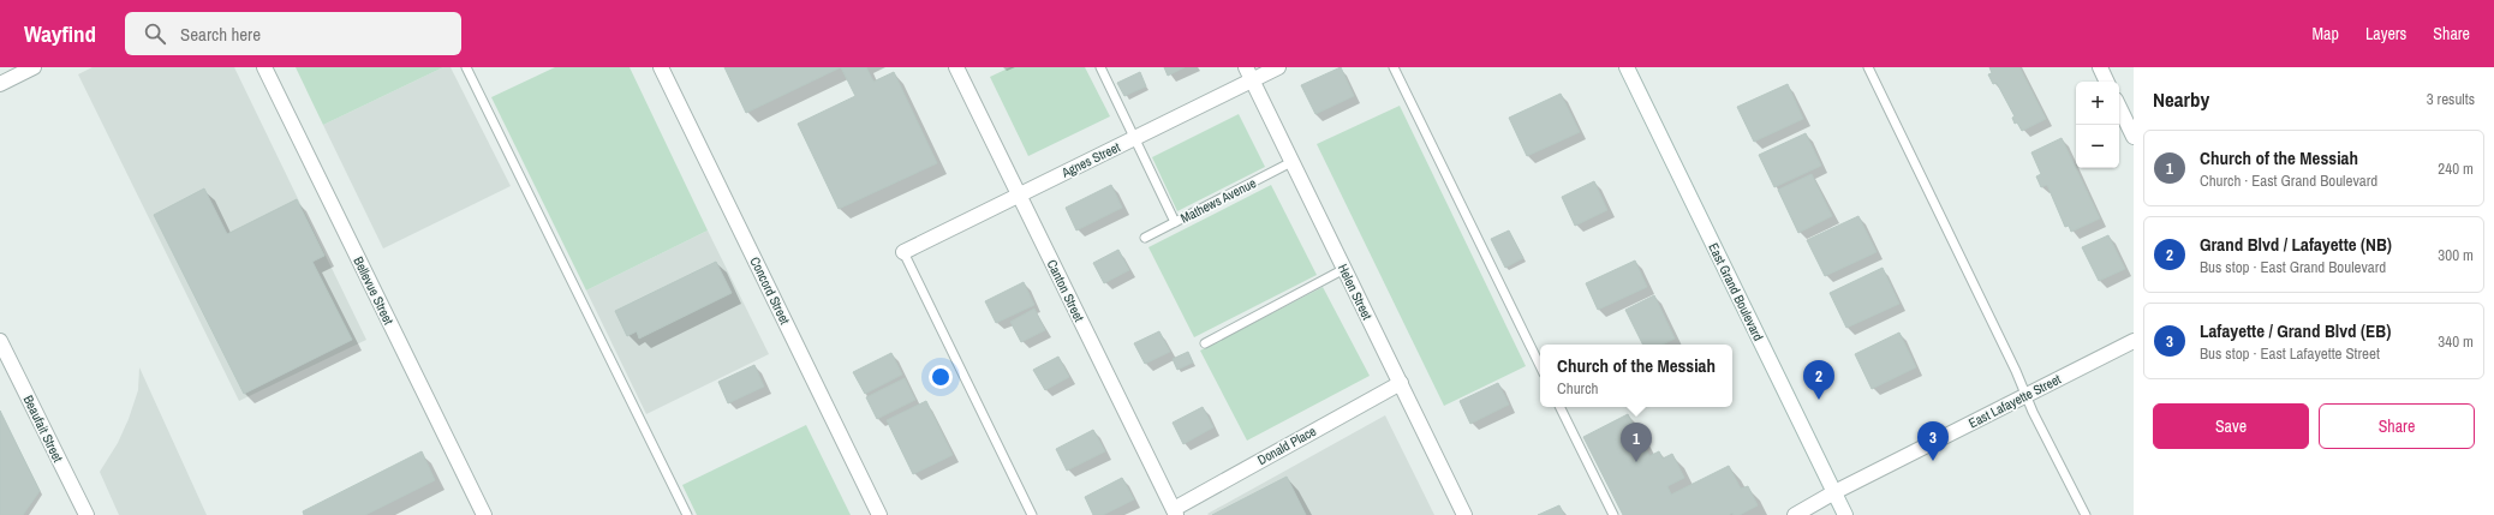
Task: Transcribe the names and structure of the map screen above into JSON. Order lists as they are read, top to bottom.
{
  "streets": {
    "street": [
      "Agnes Street",
      "Bellevue Street",
      "Concord Street",
      "Canton Street",
      "Helen Street",
      "East Grand Boulevard",
      "East Lafayette Street",
      "Beaufait Street",
      "Donald Place"
    ],
    "lane": ["Mathews Avenue"]
  },
  "crossings": [
    ["Agnes Street", "Canton Street"],
    ["Agnes Street", "Helen Street"],
    ["Mathews Avenue", "Helen Street"],
    ["Canton Street", "Donald Place"],
    ["Helen Street", "Donald Place"],
    ["East Grand Boulevard", "East Lafayette Street"]
  ],
  "page": {
    "header": "Wayfind",
    "search": "Search here",
    "nav": ["Map", "Layers", "Share"],
    "heading": ["Nearby", "3 results"],
    "map_buttons": ["+", "−"],
    "list": [
      {
        "mark": "1",
        "name": "Church of the Messiah",
        "note": "Church · East Grand Boulevard",
        "value": "240 m"
      },
      {
        "mark": "2",
        "name": "Grand Blvd / Lafayette (NB)",
        "note": "Bus stop · East Grand Boulevard",
        "value": "300 m"
      },
      {
        "mark": "3",
        "name": "Lafayette / Grand Blvd (EB)",
        "note": "Bus stop · East Lafayette Street",
        "value": "340 m"
      }
    ],
    "popup": ["Church of the Messiah", "Church"],
    "pins": ["2", "3", "1"],
    "buttons": ["Save", "Share"]
  }
}
